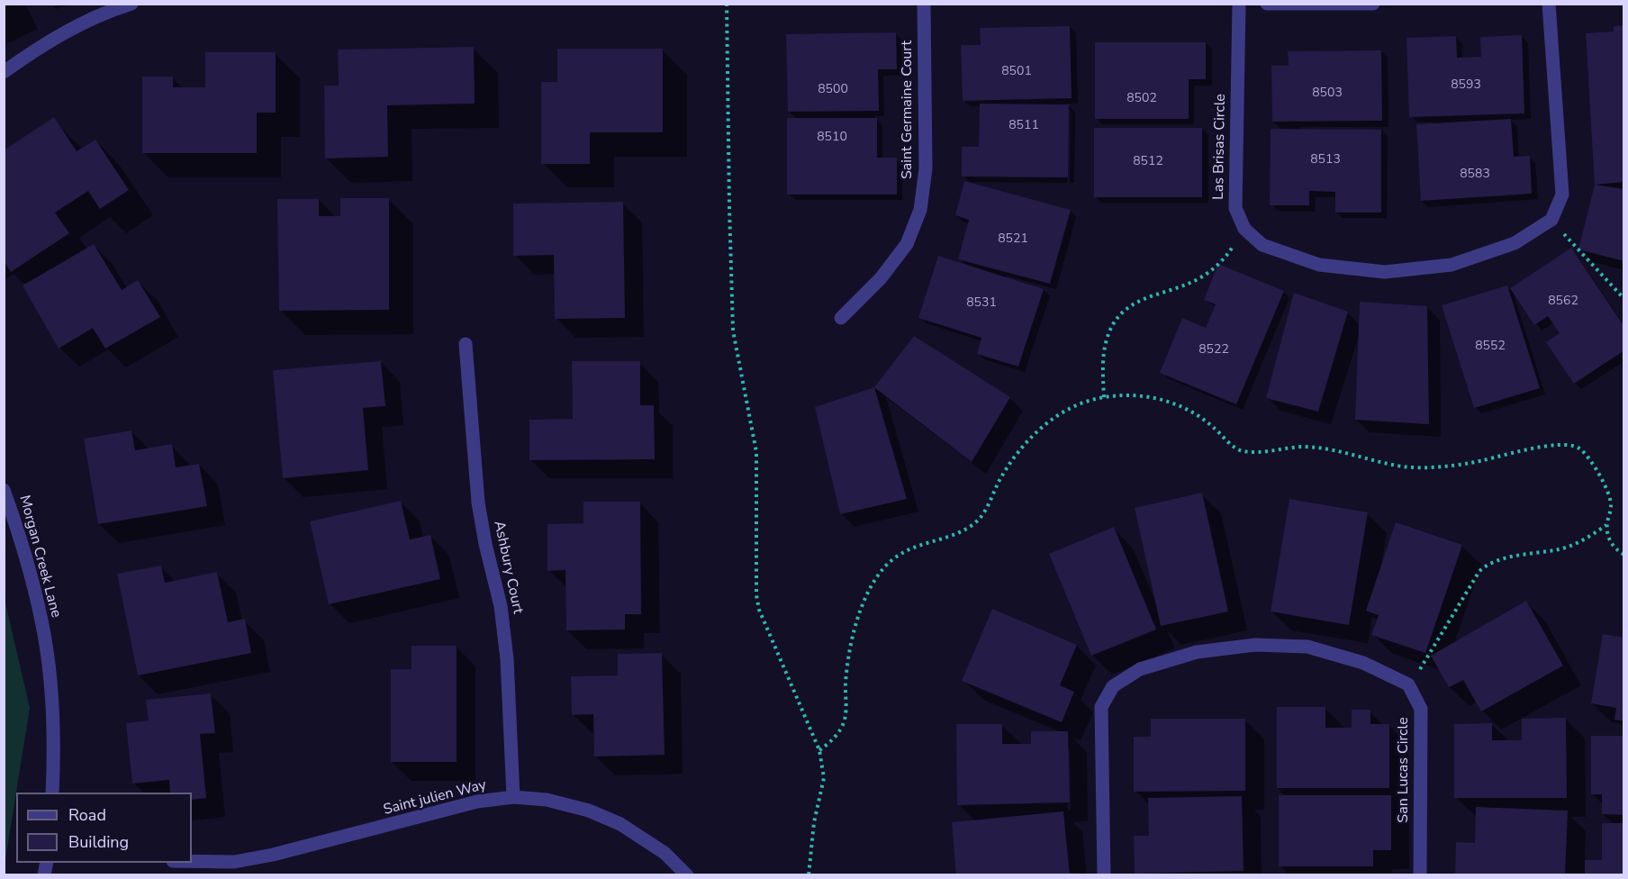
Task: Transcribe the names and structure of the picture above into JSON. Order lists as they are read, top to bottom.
{
  "streets": {
    "street": [
      "Saint Germaine Court",
      "Las Brisas Circle",
      "Morgan Creek Lane",
      "Ashbury Court",
      "San Lucas Circle",
      "Saint julien Way"
    ]
  },
  "crossings": [
    ["Ashbury Court", "Saint julien Way"]
  ],
  "house_numbers": [
    "8501",
    "8593",
    "8500",
    "8503",
    "8502",
    "8511",
    "8510",
    "8513",
    "8512",
    "8583",
    "8521",
    "8562",
    "8531",
    "8552",
    "8522"
  ],
  "legend": ["Road", "Building"]
}
